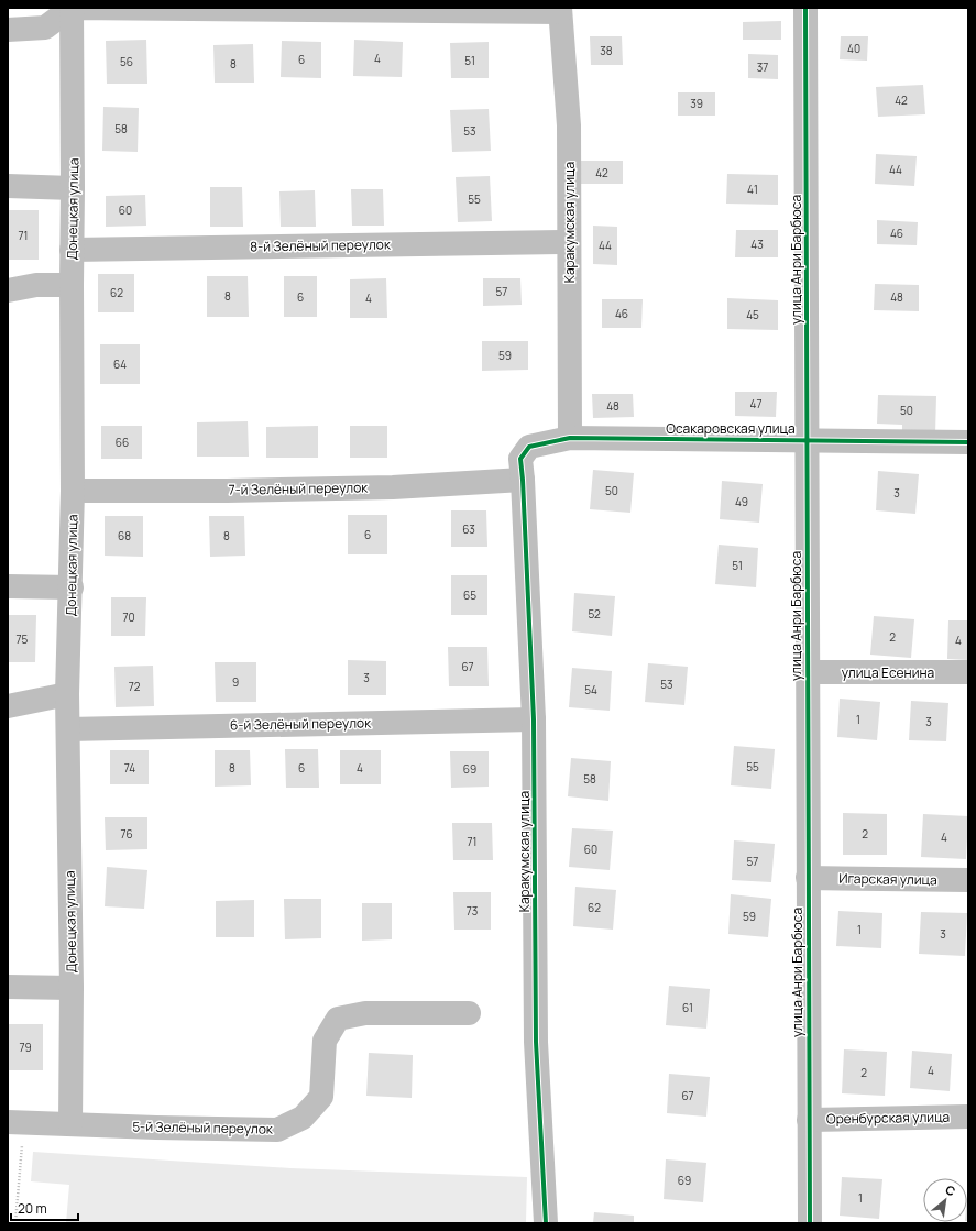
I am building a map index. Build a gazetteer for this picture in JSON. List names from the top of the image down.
{
  "streets": {
    "street": [
      "Донецкая улица",
      "Каракумская улица",
      "8-й Зелёный переулок",
      "улица Анри Барбюса",
      "Осакаровская улица",
      "7-й Зелёный переулок",
      "улица Есенина",
      "6-й Зелёный переулок",
      "Игарская улица",
      "Оренбурская улица",
      "5-й Зелёный переулок"
    ]
  },
  "crossings": [
    ["Донецкая улица", "8-й Зелёный переулок"],
    ["Донецкая улица", "7-й Зелёный переулок"],
    ["Донецкая улица", "6-й Зелёный переулок"],
    ["Донецкая улица", "5-й Зелёный переулок"],
    ["Каракумская улица", "8-й Зелёный переулок"],
    ["Каракумская улица", "Осакаровская улица"],
    ["Каракумская улица", "7-й Зелёный переулок"],
    ["Каракумская улица", "6-й Зелёный переулок"],
    ["улица Анри Барбюса", "Осакаровская улица"],
    ["улица Анри Барбюса", "улица Есенина"],
    ["улица Анри Барбюса", "Игарская улица"],
    ["улица Анри Барбюса", "Оренбурская улица"],
    ["Осакаровская улица", "7-й Зелёный переулок"]
  ],
  "house_numbers": [
    "40",
    "38",
    "4",
    "6",
    "51",
    "56",
    "8",
    "37",
    "42",
    "39",
    "58",
    "53",
    "44",
    "42",
    "41",
    "55",
    "60",
    "46",
    "71",
    "43",
    "44",
    "57",
    "62",
    "8",
    "6",
    "48",
    "4",
    "46",
    "45",
    "59",
    "64",
    "47",
    "48",
    "50",
    "66",
    "50",
    "3",
    "49",
    "63",
    "6",
    "68",
    "8",
    "51",
    "65",
    "52",
    "70",
    "2",
    "75",
    "4",
    "67",
    "3",
    "9",
    "53",
    "72",
    "54",
    "1",
    "3",
    "55",
    "74",
    "8",
    "6",
    "4",
    "69",
    "58",
    "76",
    "2",
    "4",
    "71",
    "60",
    "57",
    "62",
    "73",
    "59",
    "1",
    "3",
    "61",
    "79",
    "4",
    "2",
    "67",
    "69",
    "1"
  ],
  "scale_bar": "20 m",
  "north": "top right"
}
